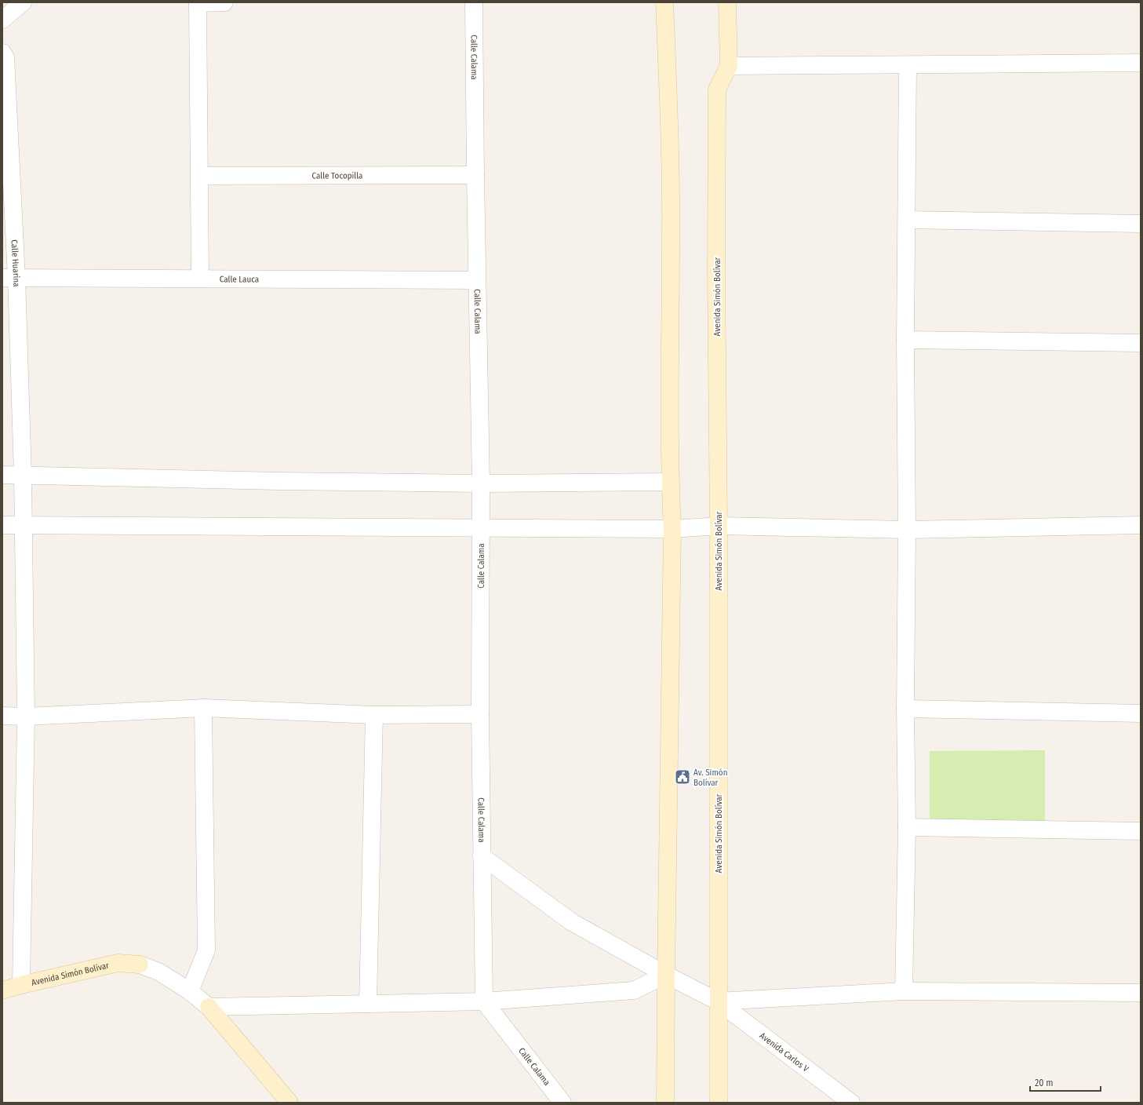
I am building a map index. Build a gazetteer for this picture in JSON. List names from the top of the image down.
{
  "streets": {
    "street": [
      "Calle Calama",
      "Calle Tocopilla",
      "Calle Huarina",
      "Calle Lauca",
      "Avenida Simón Bolívar",
      "Avenida Carlos V"
    ]
  },
  "crossings": [
    ["Calle Calama", "Calle Tocopilla"],
    ["Calle Calama", "Calle Lauca"],
    ["Calle Calama", "Avenida Carlos V"],
    ["Calle Huarina", "Calle Lauca"],
    ["Calle Huarina", "Avenida Simón Bolívar"],
    ["Avenida Simón Bolívar", "Avenida Carlos V"]
  ],
  "places": {
    "public building": ["Av. Simón Bolívar"]
  },
  "scale_bar": "20 m"
}
